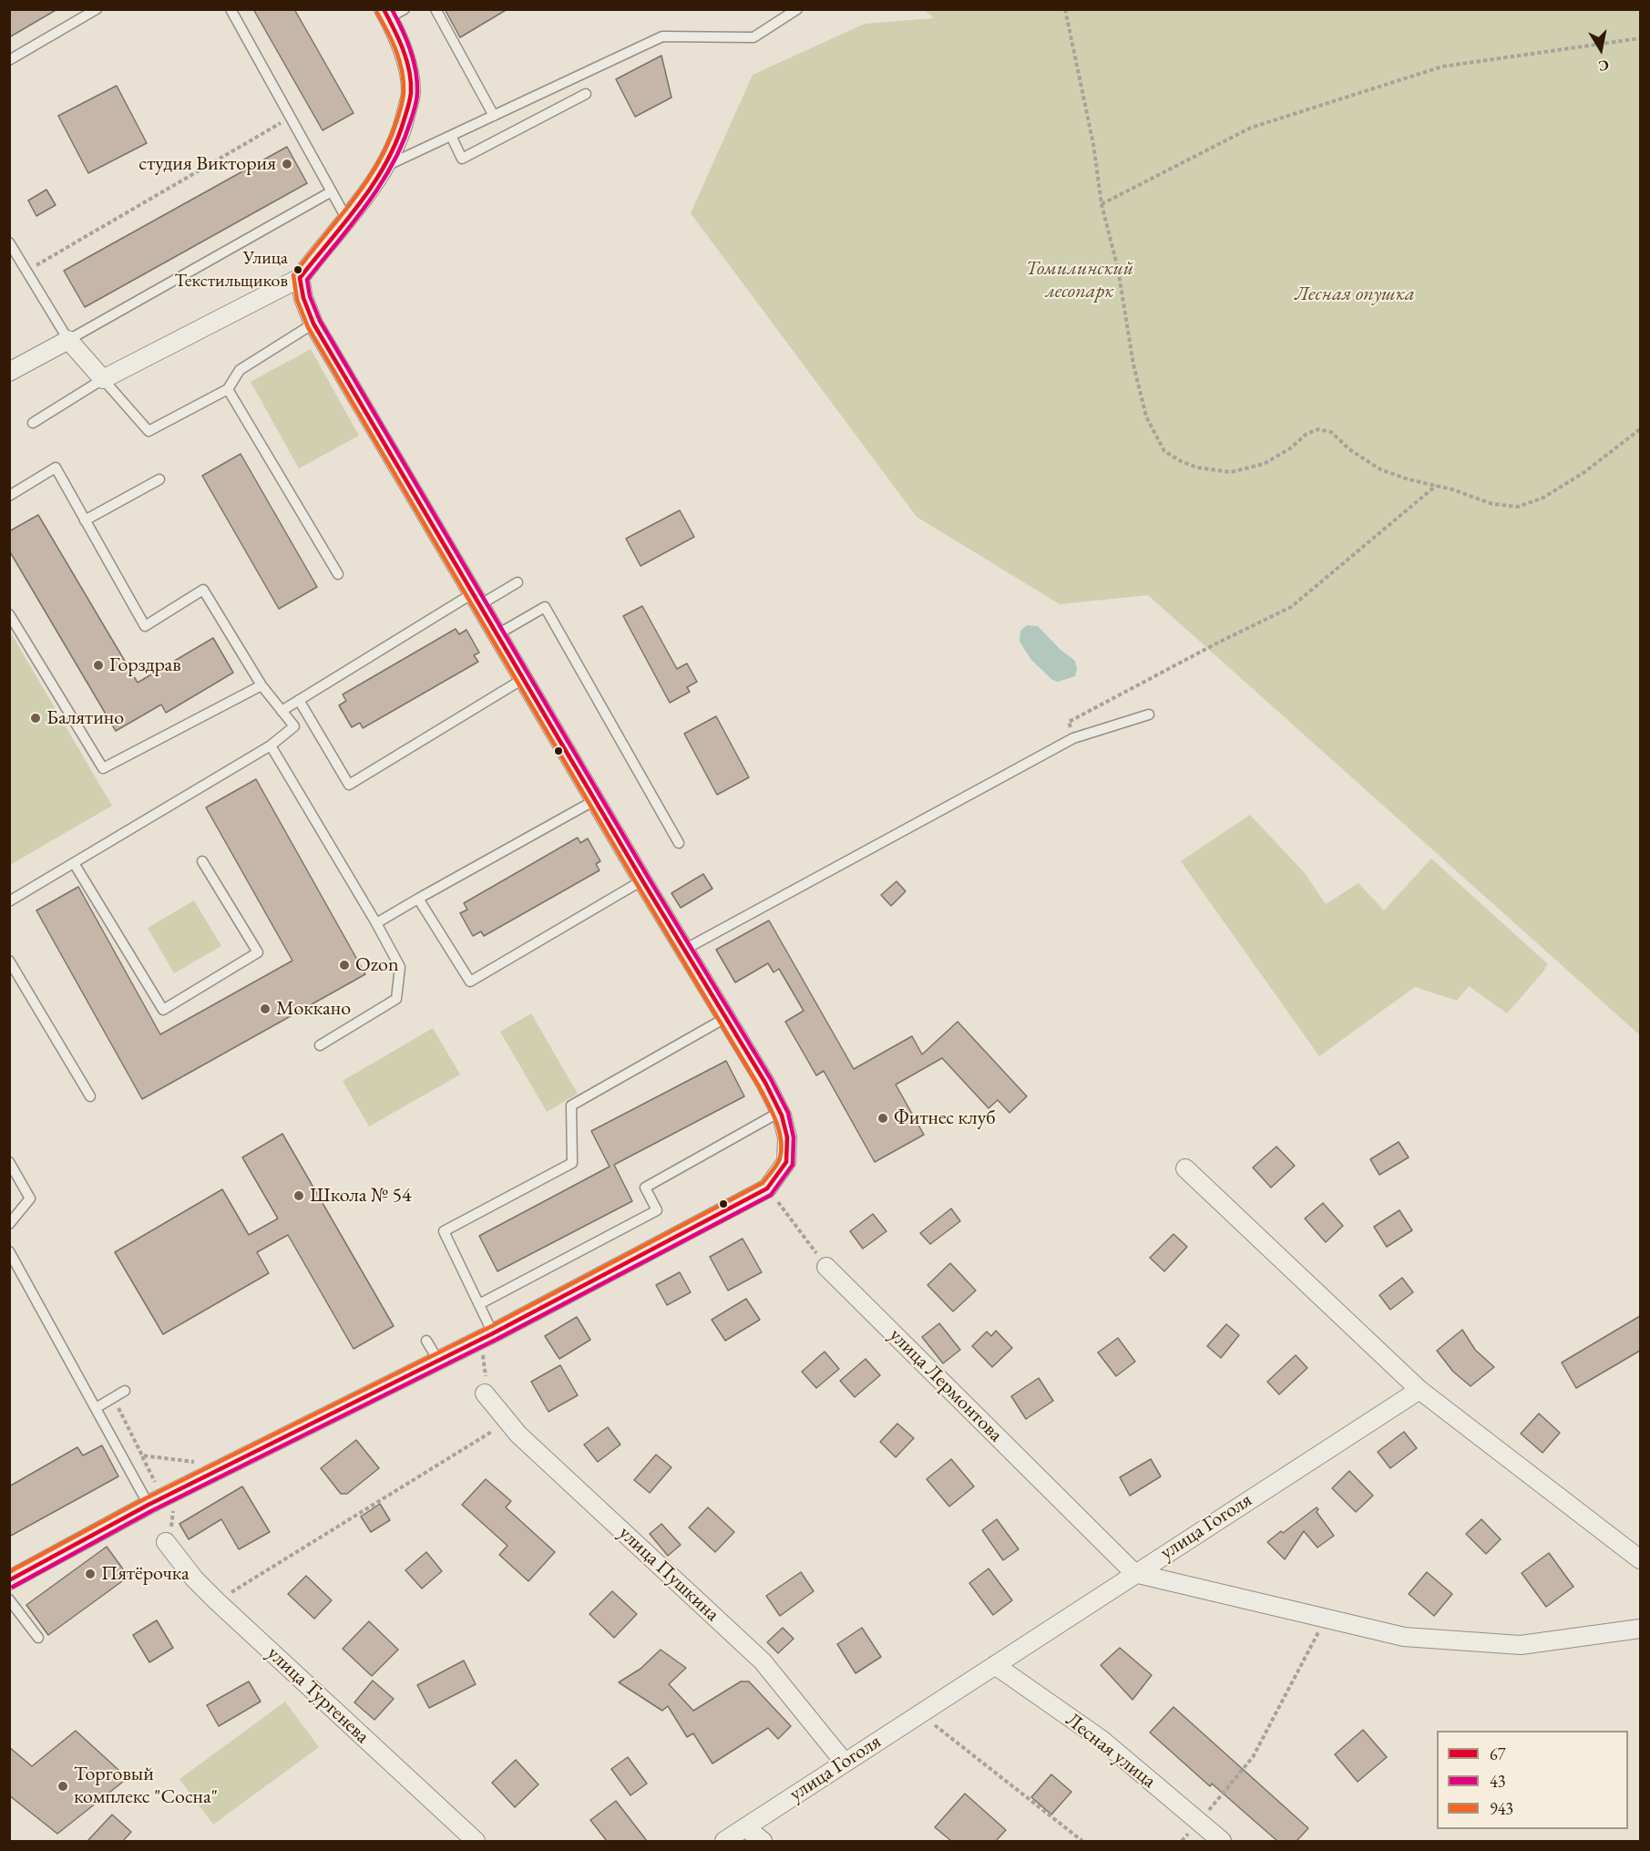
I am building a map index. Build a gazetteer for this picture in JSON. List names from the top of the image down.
{
  "streets": {
    "street": [
      "улица Лермонтова",
      "улица Гоголя",
      "улица Пушкина",
      "улица Тургенева",
      "Лесная улица"
    ]
  },
  "crossings": [
    ["улица Лермонтова", "улица Гоголя"],
    ["улица Гоголя", "улица Пушкина"],
    ["улица Гоголя", "Лесная улица"]
  ],
  "parks": ["Томилинский лесопарк", "Лесная опушка"],
  "places": [
    "студия Виктория",
    "Улица Текстильщиков",
    "Горздрав",
    "Балятино",
    "Ozon",
    "Моккано",
    "Фитнес клуб",
    "Школа № 54",
    "Пятёрочка",
    "Торговый комплекс \"Сосна\""
  ],
  "lines": ["transit line 67", "transit line 43", "transit line 943"],
  "legend": ["67", "43", "943"],
  "north": "bottom"
}
